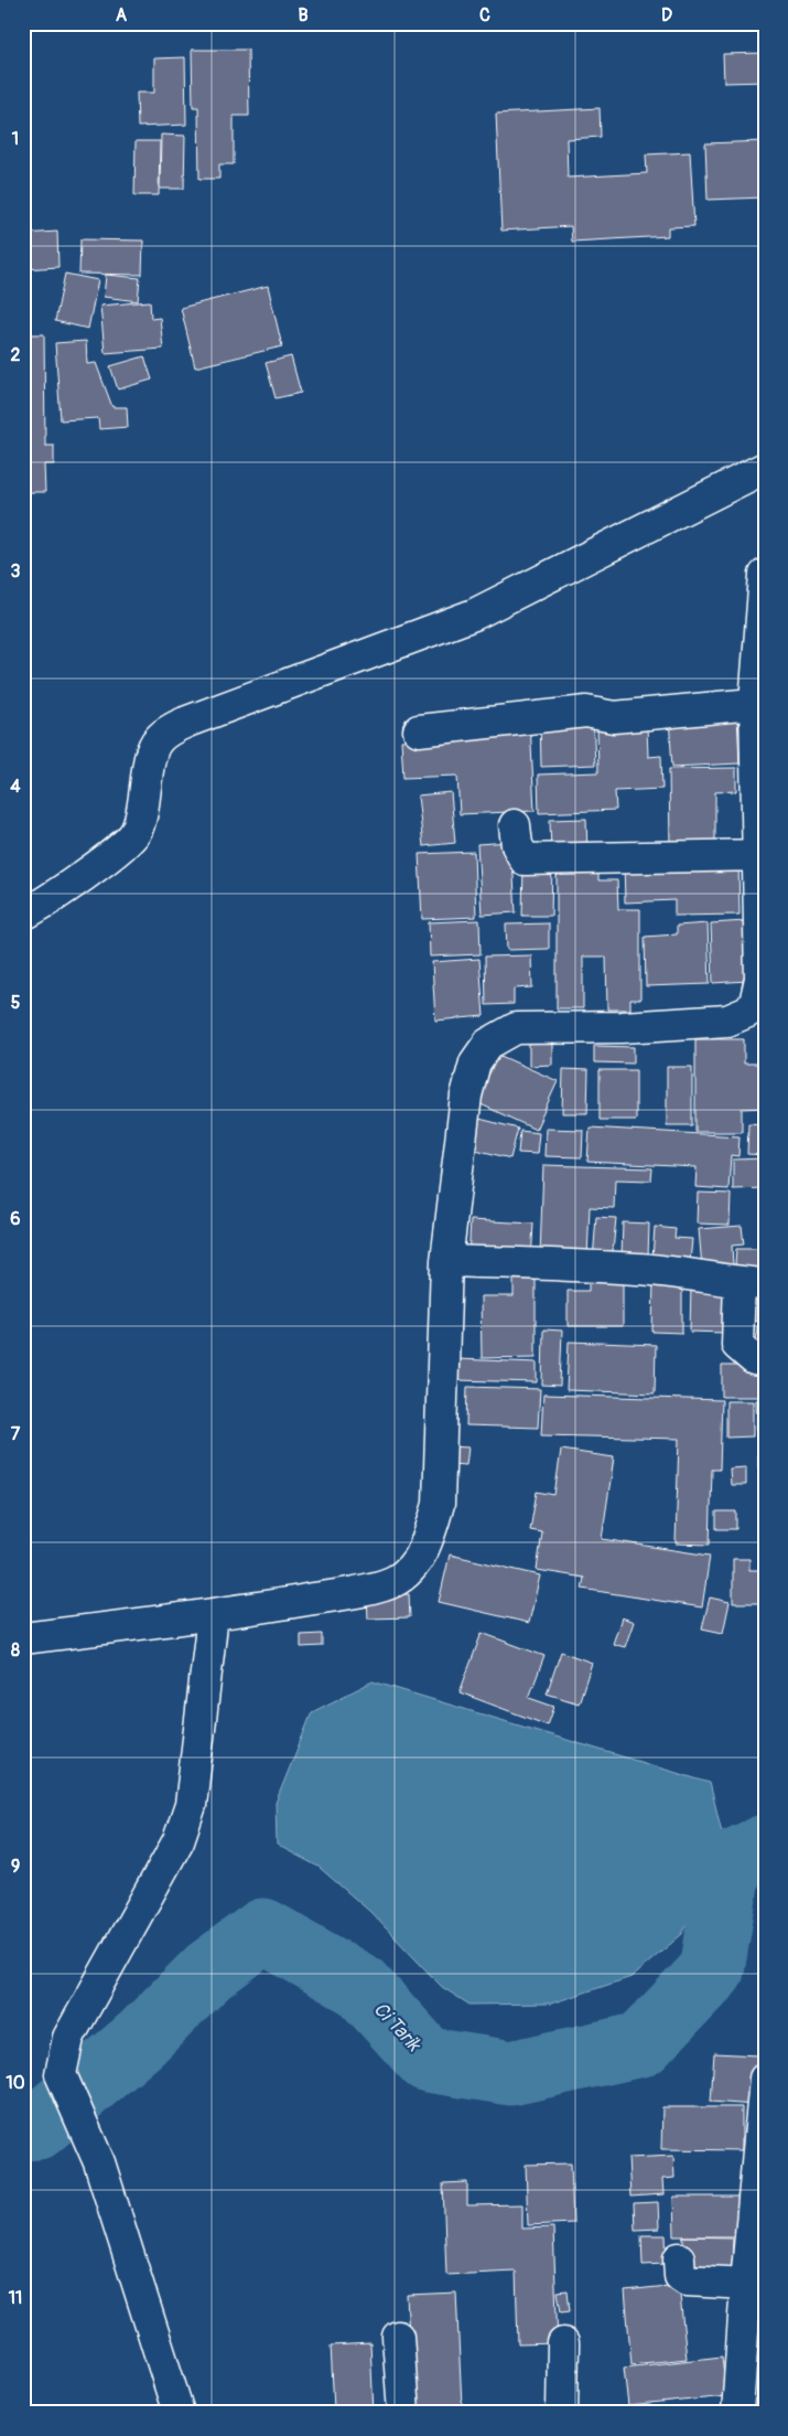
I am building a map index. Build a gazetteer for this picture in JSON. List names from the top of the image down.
{
  "water": ["Ci Tarik"],
  "grid": {
    "columns": [
      "A",
      "B",
      "C",
      "D"
    ],
    "rows": [
      "1",
      "2",
      "3",
      "4",
      "5",
      "6",
      "7",
      "8",
      "9",
      "10",
      "11"
    ]
  }
}
